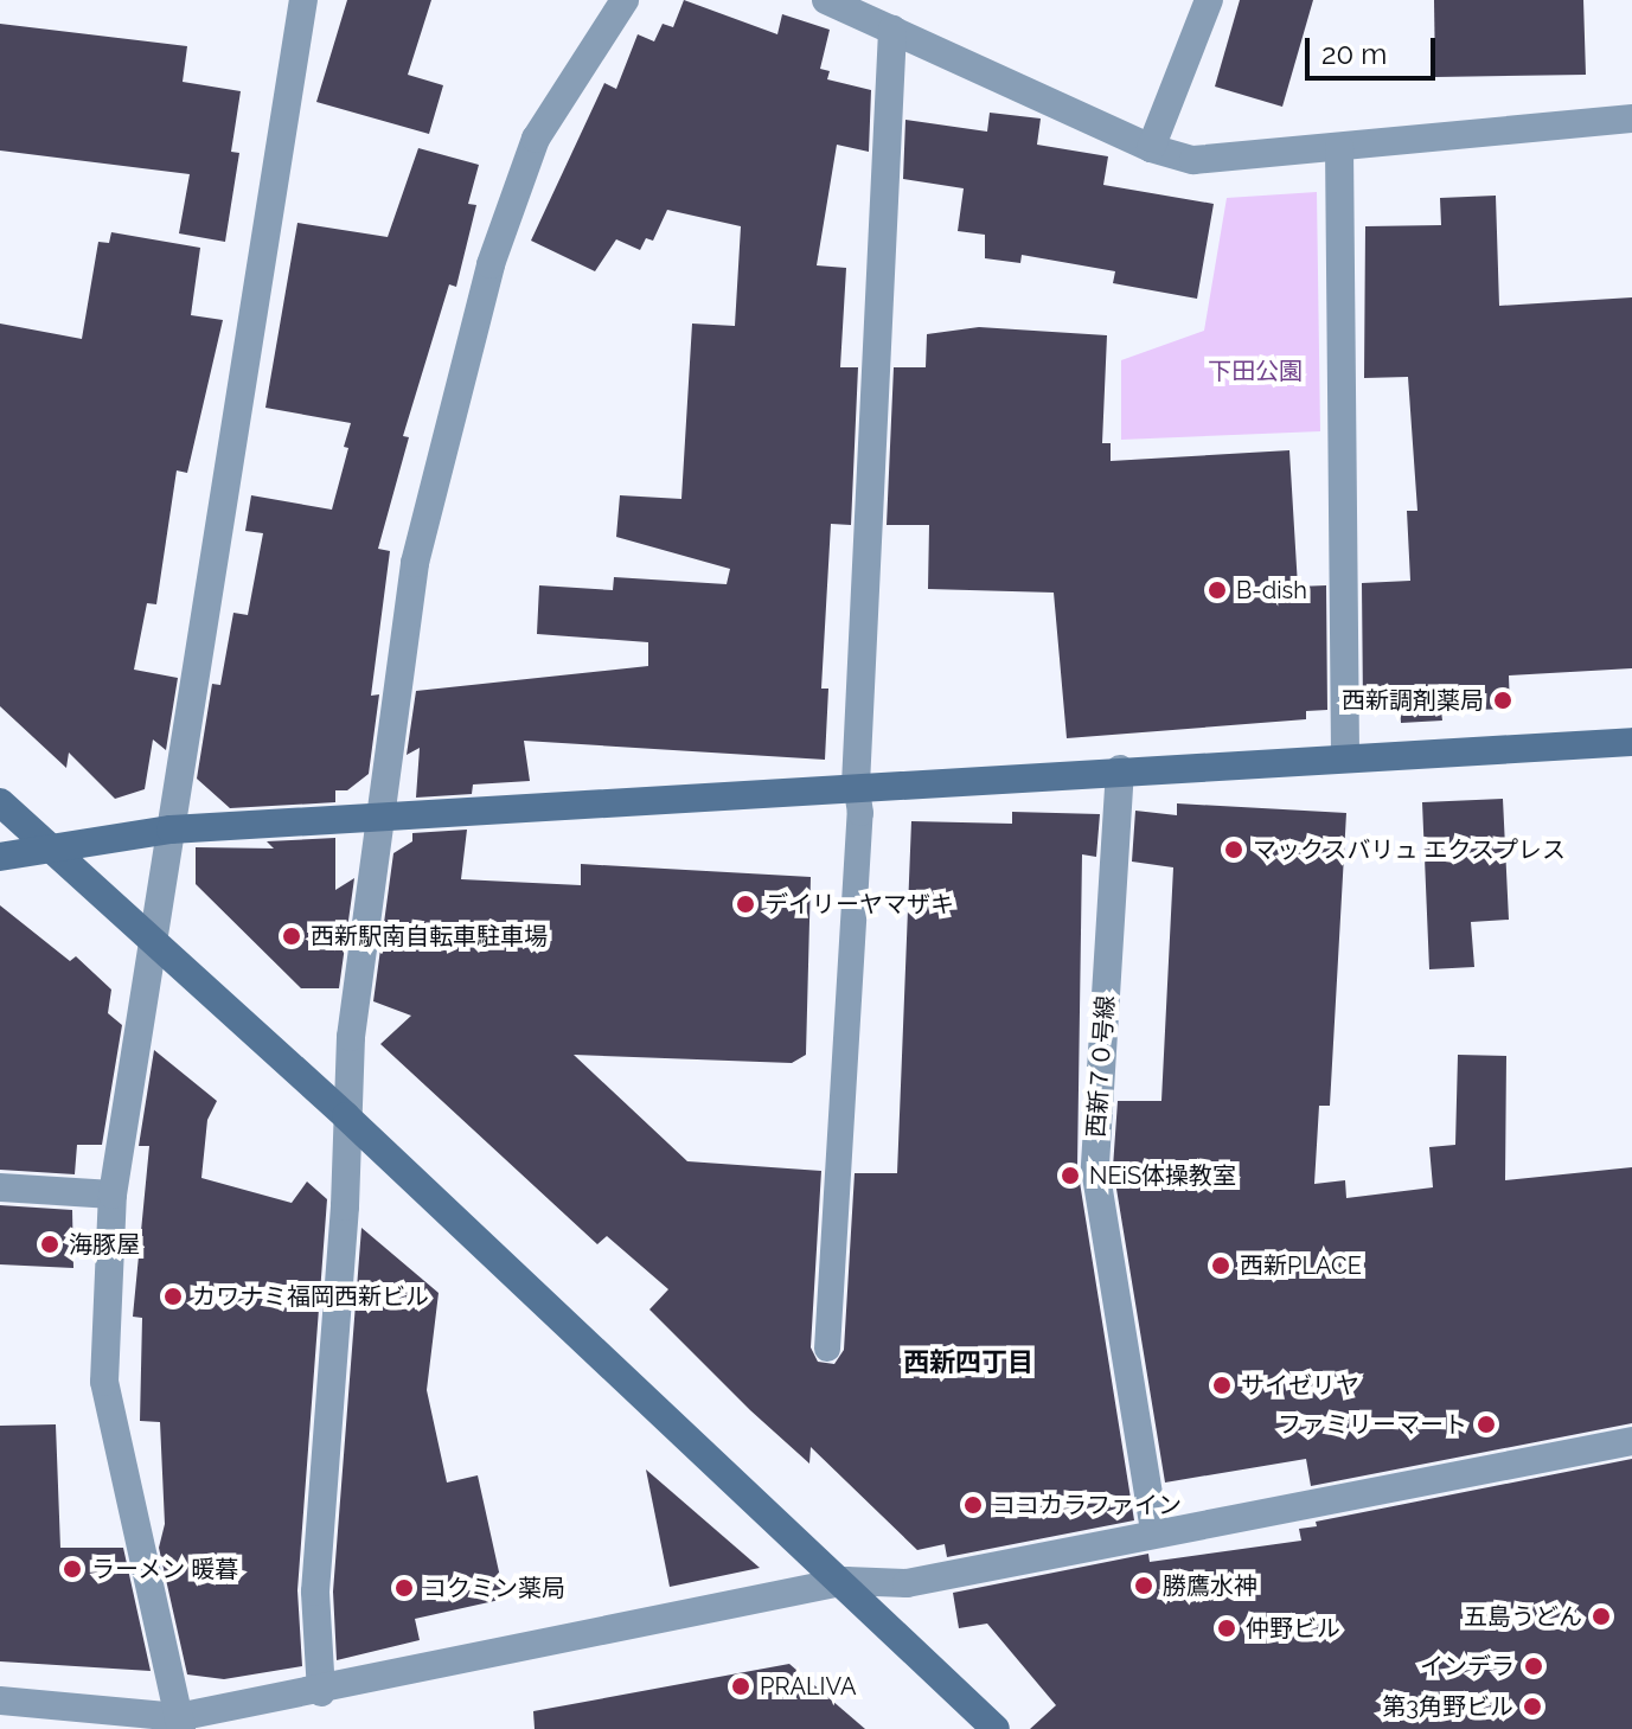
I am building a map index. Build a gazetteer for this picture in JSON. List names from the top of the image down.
{
  "streets": {
    "street": ["西新７０号線"]
  },
  "districts": ["西新四丁目"],
  "parks": ["下田公園"],
  "places": [
    "B-dish",
    "西新調剤薬局",
    "マックスバリュ エクスプレス",
    "デイリーヤマザキ",
    "西新駅南自転車駐車場",
    "NEiS体操教室",
    "海豚屋",
    "西新PLACE",
    "カワナミ福岡西新ビル",
    "サイゼリヤ",
    "ファミリーマート",
    "ココカラファイン",
    "ラーメン 暖暮",
    "勝鷹水神",
    "コクミン薬局",
    "五島うどん",
    "仲野ビル",
    "インデラ",
    "PRALIVA",
    "第3角野ビル"
  ],
  "scale_bar": "20 m"
}
